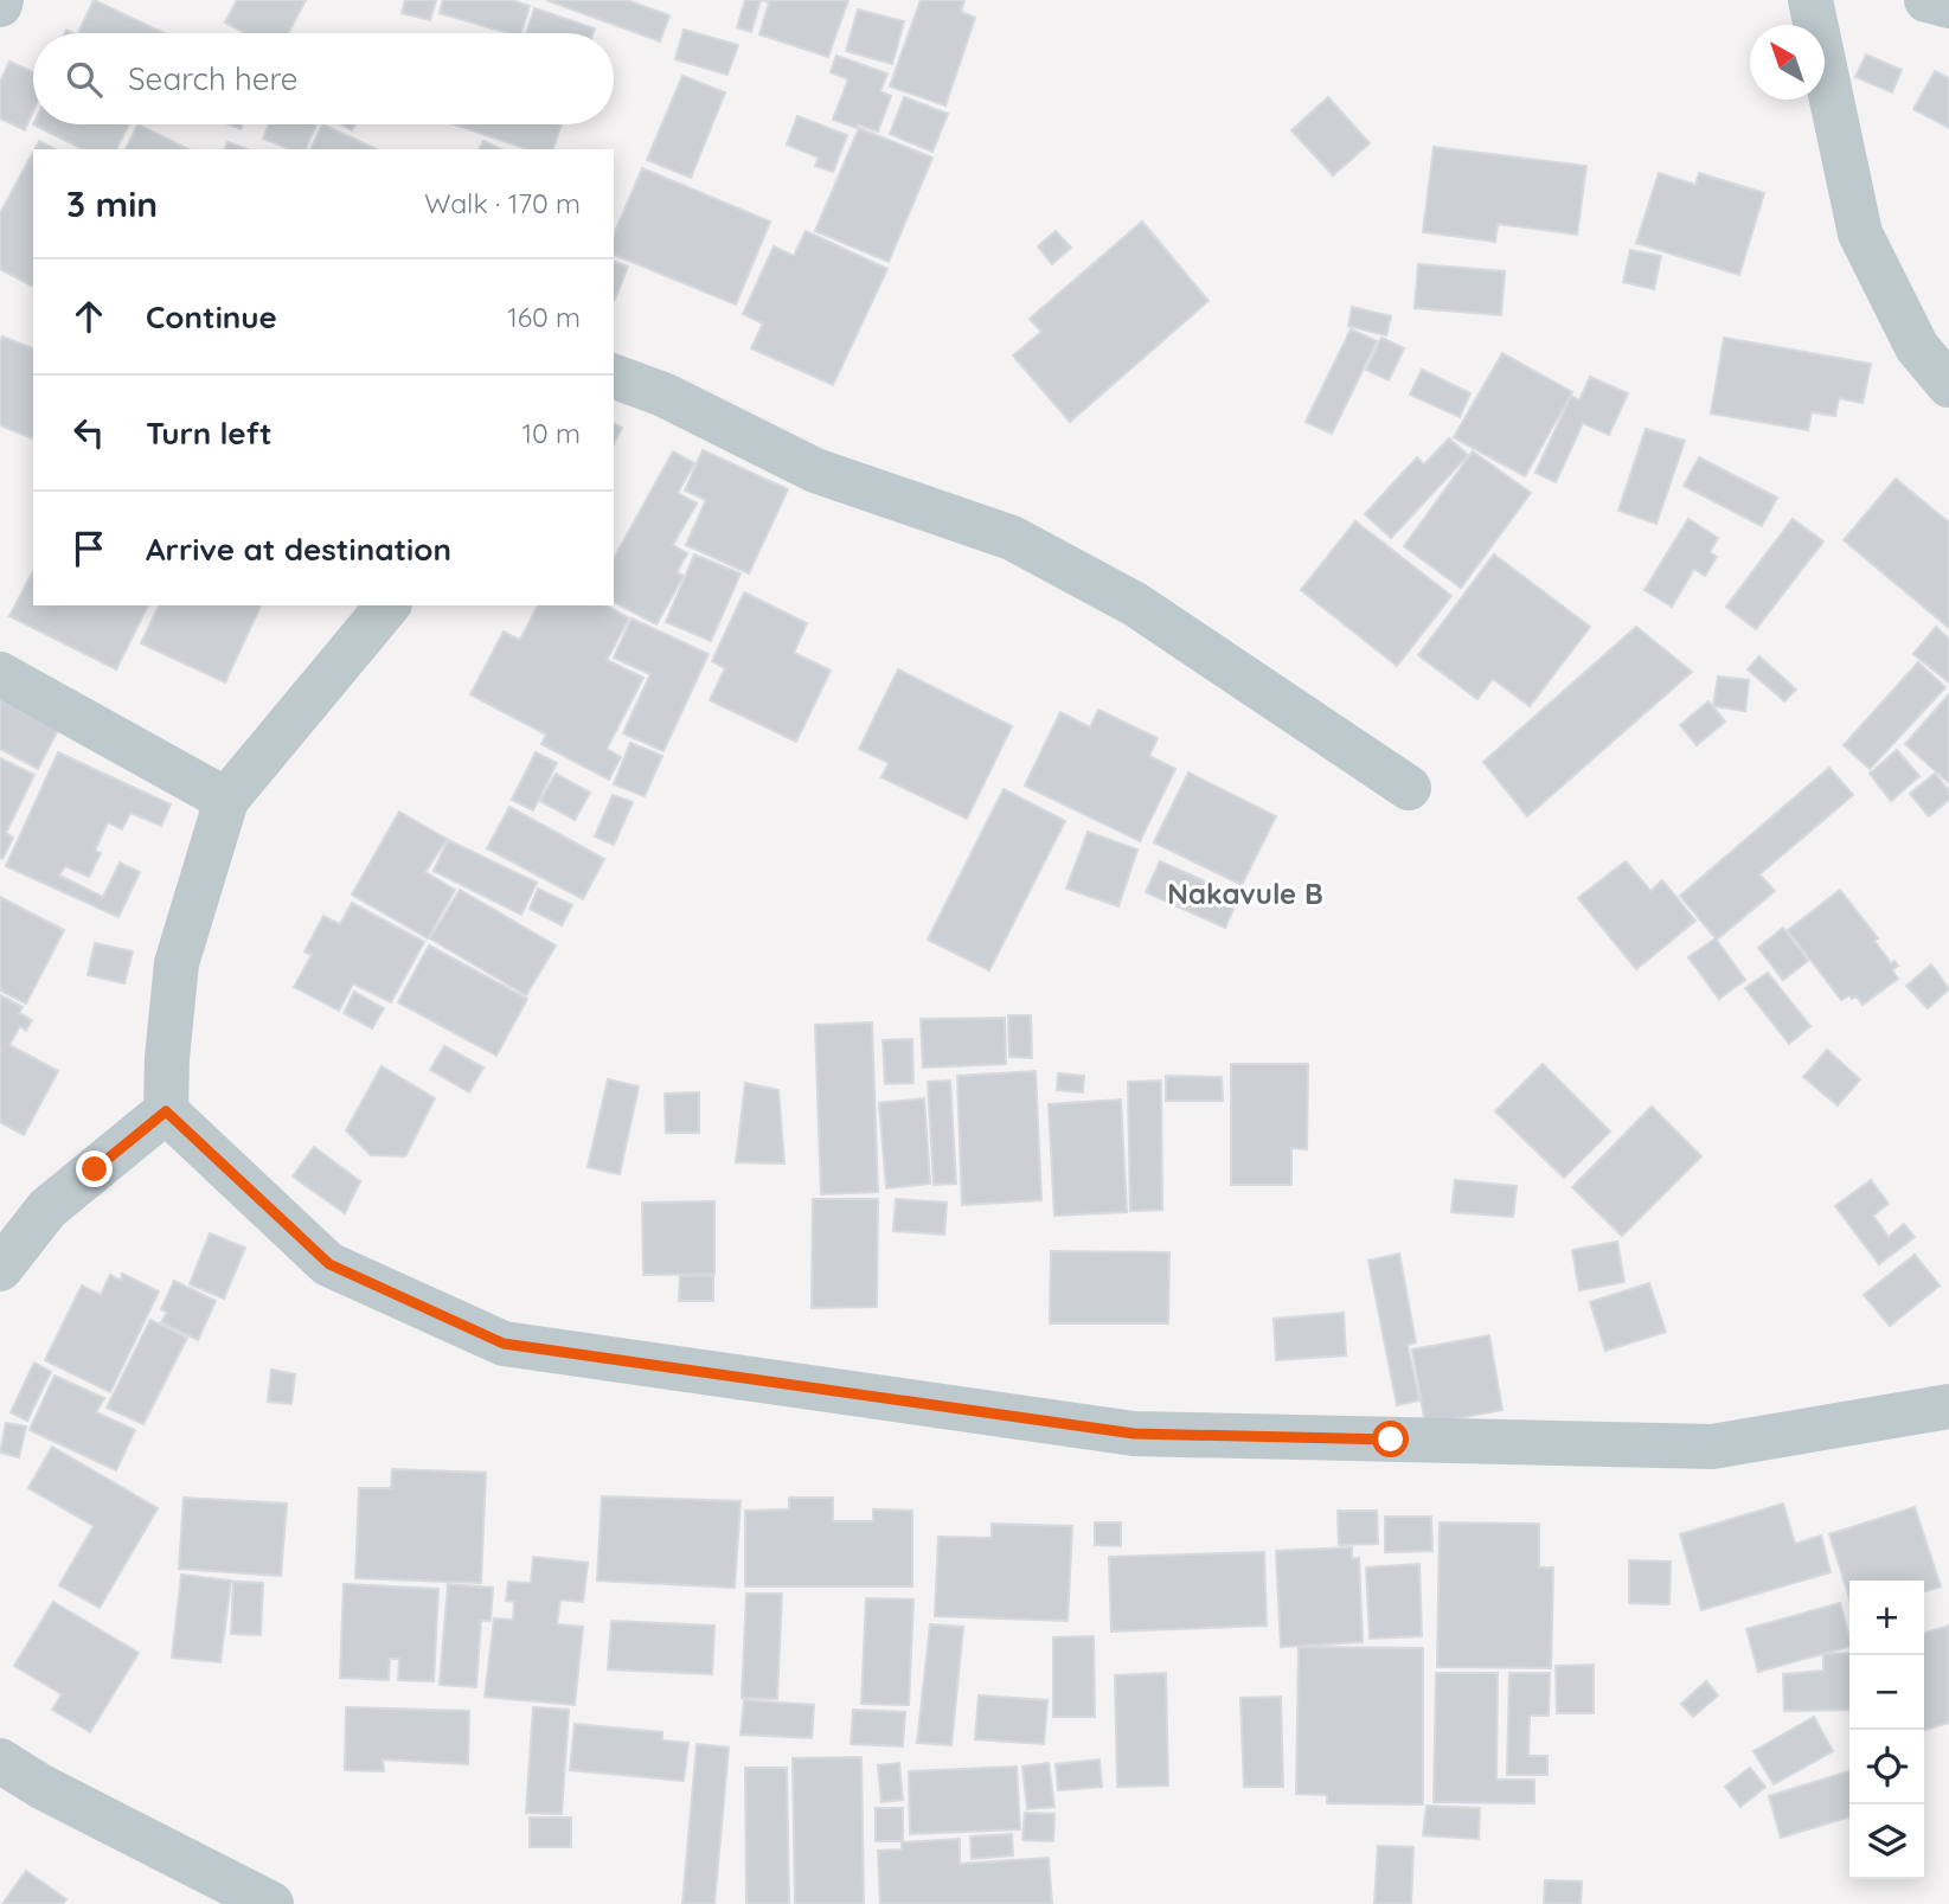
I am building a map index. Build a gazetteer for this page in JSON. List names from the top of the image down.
{
  "districts": ["Nakavule B"],
  "north": "top left",
  "page": {
    "search": "Search here",
    "heading": ["3 min", "Walk · 170 m"],
    "list": [
      ["Continue", "160 m"],
      ["Turn left", "10 m"],
      "Arrive at destination"
    ],
    "map_buttons": ["+", "−"]
  }
}
